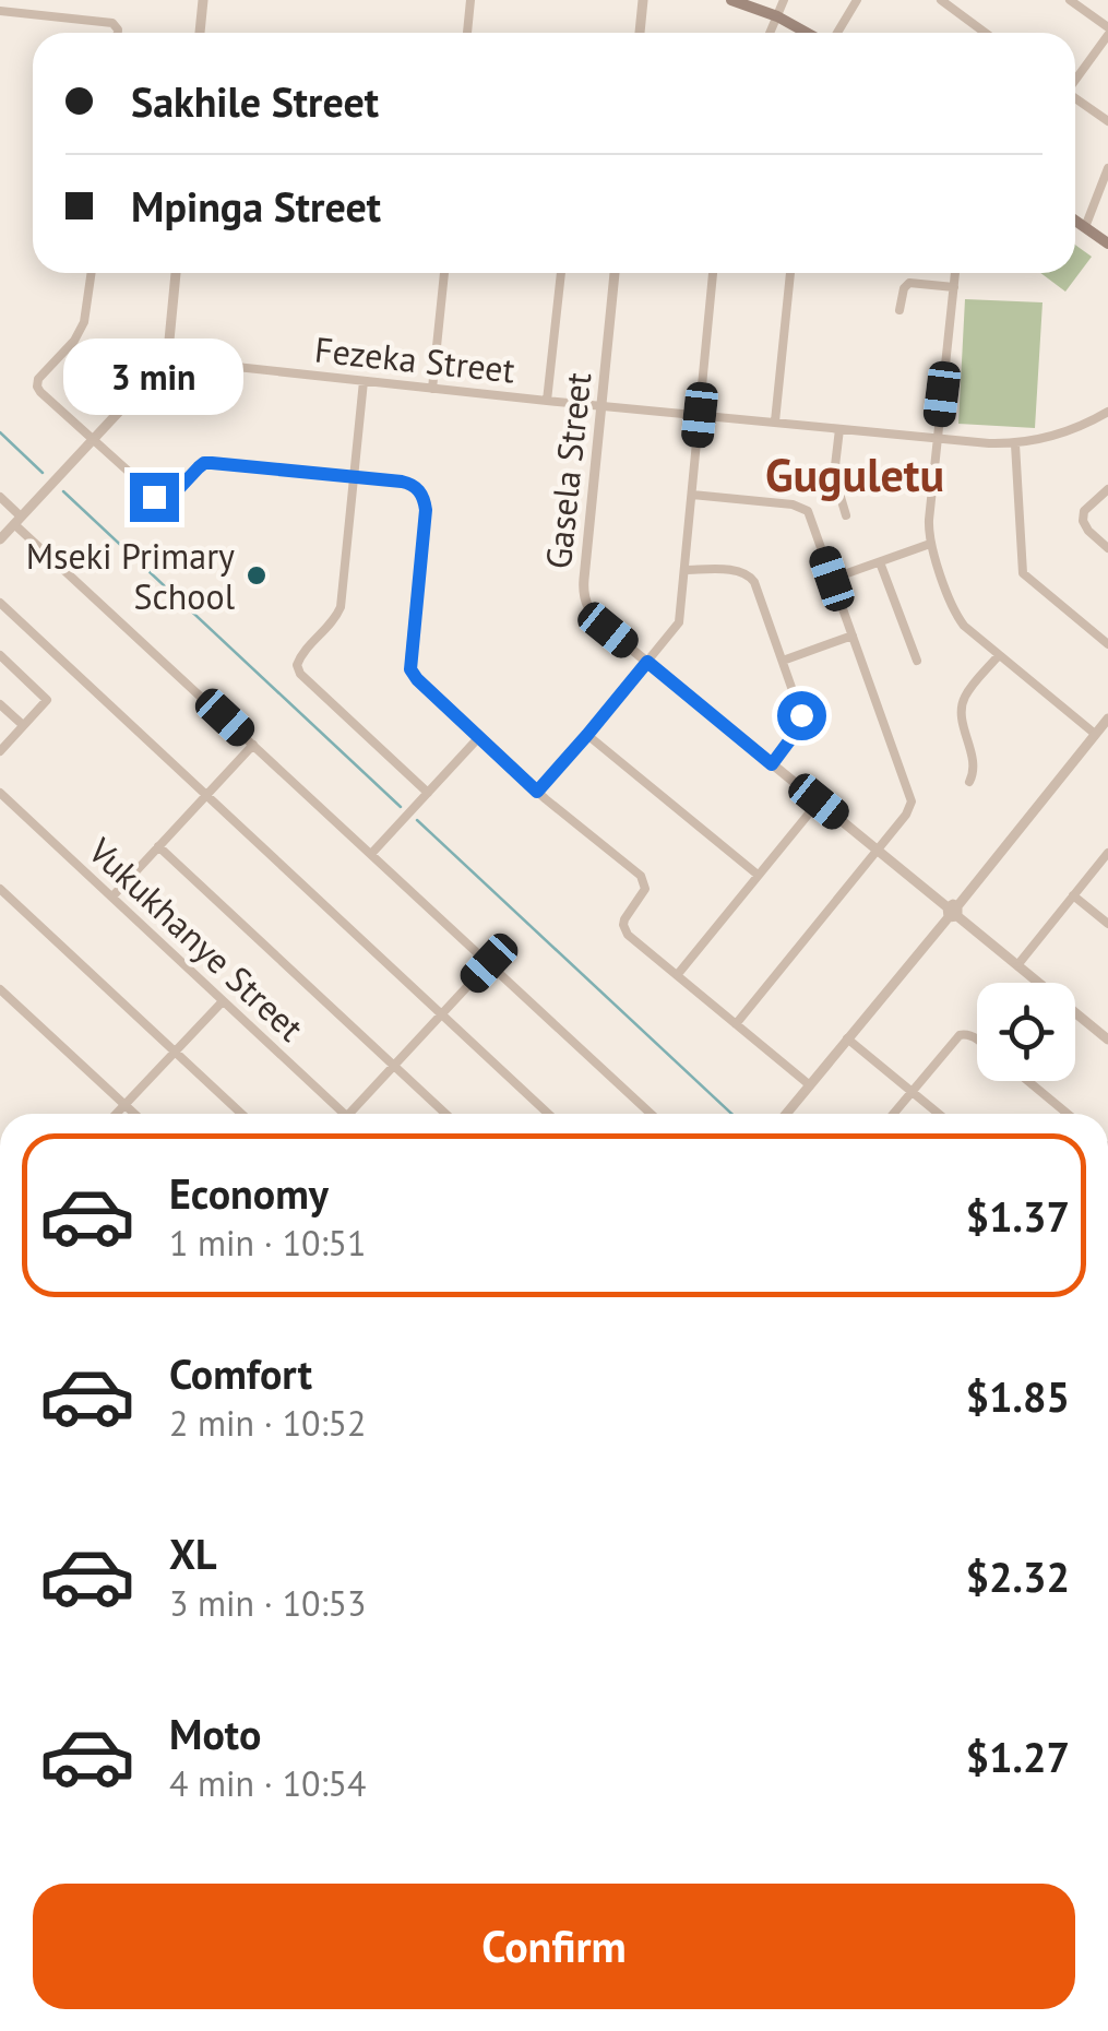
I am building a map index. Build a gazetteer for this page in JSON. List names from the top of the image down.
{
  "streets": {
    "street": ["Fezeka Street", "Gasela Street", "Vukukhanye Street"]
  },
  "crossings": [
    ["Fezeka Street", "Gasela Street"]
  ],
  "districts": ["Guguletu"],
  "places": ["Mseki Primary School"],
  "page": {
    "banner": ["Sakhile Street", "Mpinga Street"],
    "bubble": "3 min",
    "list": [
      {
        "name": "Economy",
        "note": "1 min · 10:51",
        "value": "$1.37"
      },
      {
        "name": "Comfort",
        "note": "2 min · 10:52",
        "value": "$1.85"
      },
      {
        "name": "XL",
        "note": "3 min · 10:53",
        "value": "$2.32"
      },
      {
        "name": "Moto",
        "note": "4 min · 10:54",
        "value": "$1.27"
      }
    ],
    "buttons": "Confirm"
  }
}
